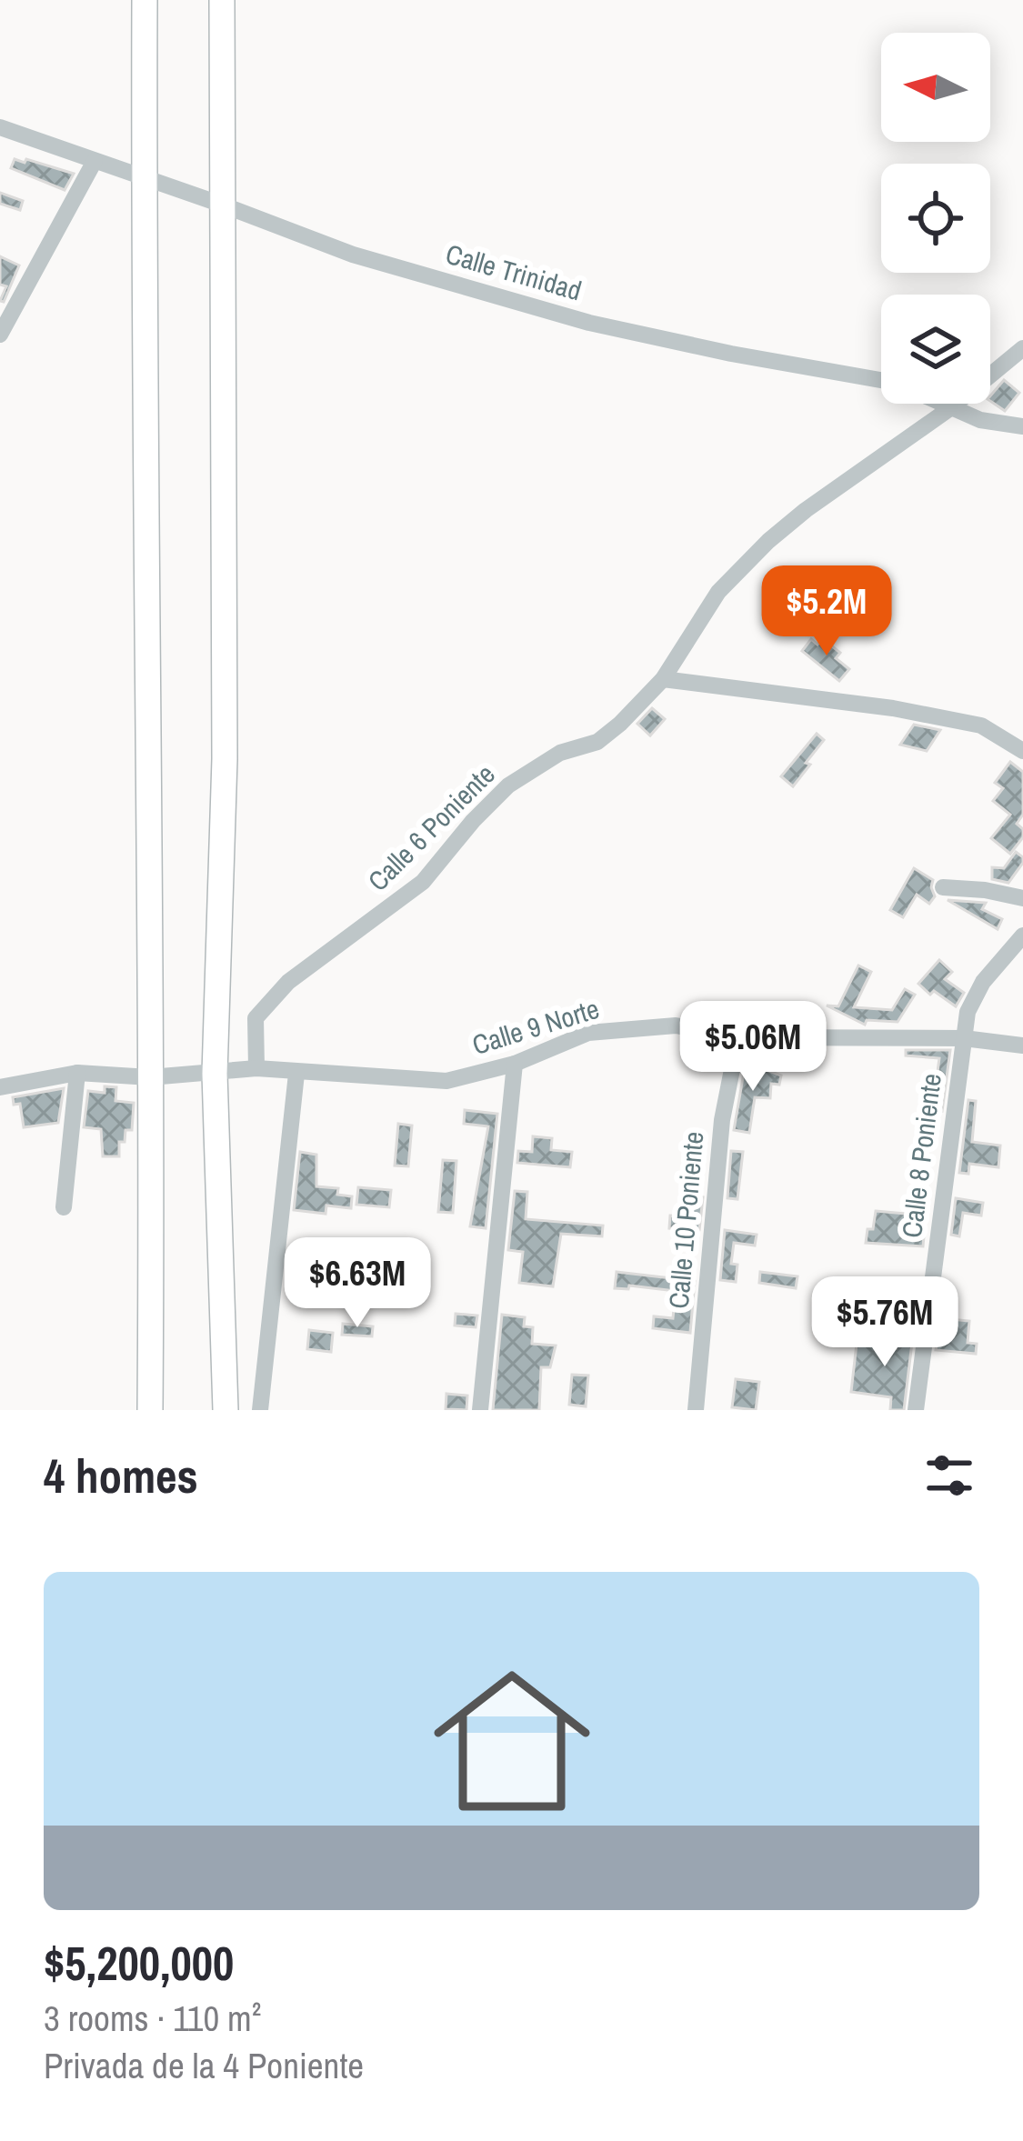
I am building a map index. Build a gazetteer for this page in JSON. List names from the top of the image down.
{
  "streets": {
    "street": [
      "Calle Trinidad",
      "Calle 6 Poniente",
      "Calle 9 Norte",
      "Calle 8 Poniente",
      "Calle 10 Poniente"
    ]
  },
  "crossings": [
    ["Calle Trinidad", "Calle 6 Poniente"],
    ["Calle 6 Poniente", "Calle 9 Norte"],
    ["Calle 9 Norte", "Calle 8 Poniente"],
    ["Calle 9 Norte", "Calle 10 Poniente"]
  ],
  "north": "left",
  "page": {
    "price": [
      "$5.2M",
      "$5.06M",
      "$6.63M",
      "$5.76M"
    ],
    "heading": "4 homes",
    "list": [
      {
        "name": "$5,200,000",
        "note": "3 rooms · 110 m² · Privada de la 4 Poniente"
      }
    ]
  }
}
